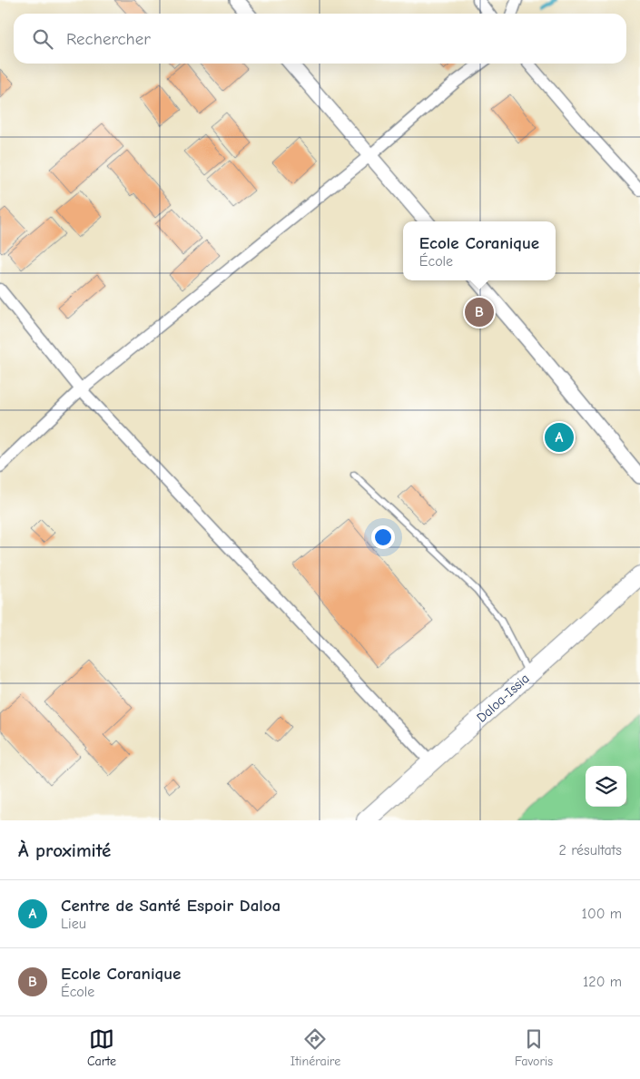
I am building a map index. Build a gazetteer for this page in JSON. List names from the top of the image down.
{
  "streets": {
    "main road": ["Daloa-Issia"]
  },
  "page": {
    "search": "Rechercher",
    "popup": ["Ecole Coranique", "École"],
    "pins": ["B", "A"],
    "heading": ["À proximité", "2 résultats"],
    "list": [
      {
        "mark": "A",
        "name": "Centre de Santé Espoir Daloa",
        "note": "Lieu",
        "value": "100 m"
      },
      {
        "mark": "B",
        "name": "Ecole Coranique",
        "note": "École",
        "value": "120 m"
      }
    ],
    "nav": ["Carte", "Itinéraire", "Favoris"]
  }
}
